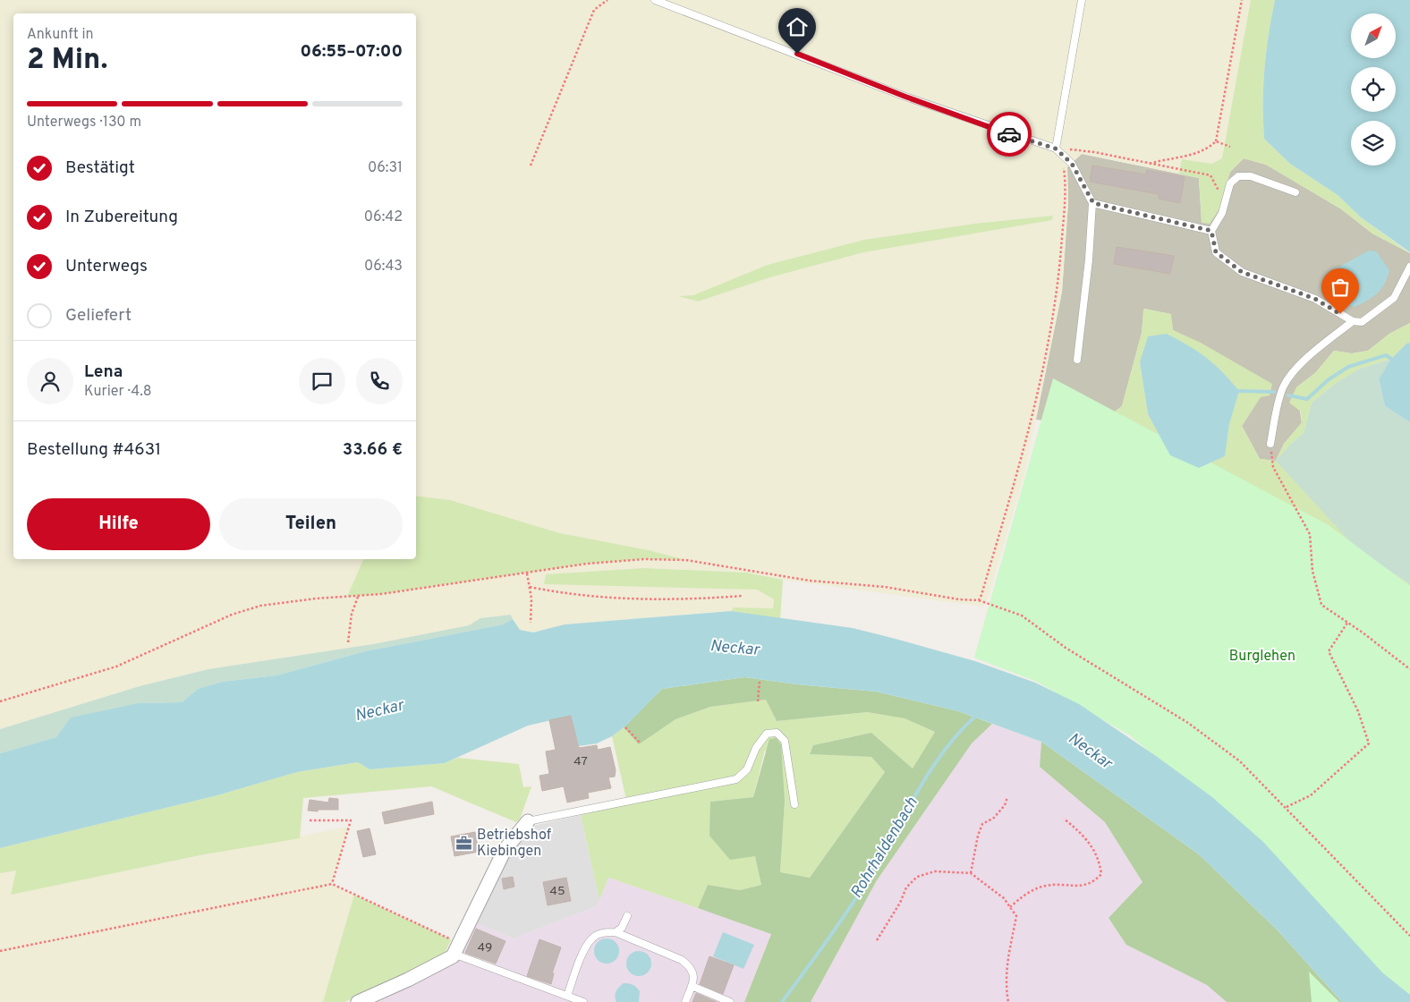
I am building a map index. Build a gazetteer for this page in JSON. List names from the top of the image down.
{
  "water": ["Neckar", "Rohrhaldenbach"],
  "parks": ["Burglehen"],
  "places": {
    "office": ["Betriebshof Kiebingen"]
  },
  "house_numbers": ["47", "45", "49"],
  "north": "top right",
  "page": {
    "heading": ["2 Min.", "Ankunft in", "06:55–07:00"],
    "panel": [
      "Lena",
      "Kurier · 4.8",
      "Bestellung #4631",
      "33.66 €"
    ],
    "bar": "Unterwegs · 130 m",
    "list": [
      ["Bestätigt", "06:31"],
      ["In Zubereitung", "06:42"],
      ["Unterwegs", "06:43"],
      "Geliefert"
    ],
    "buttons": ["Hilfe", "Teilen"]
  }
}
